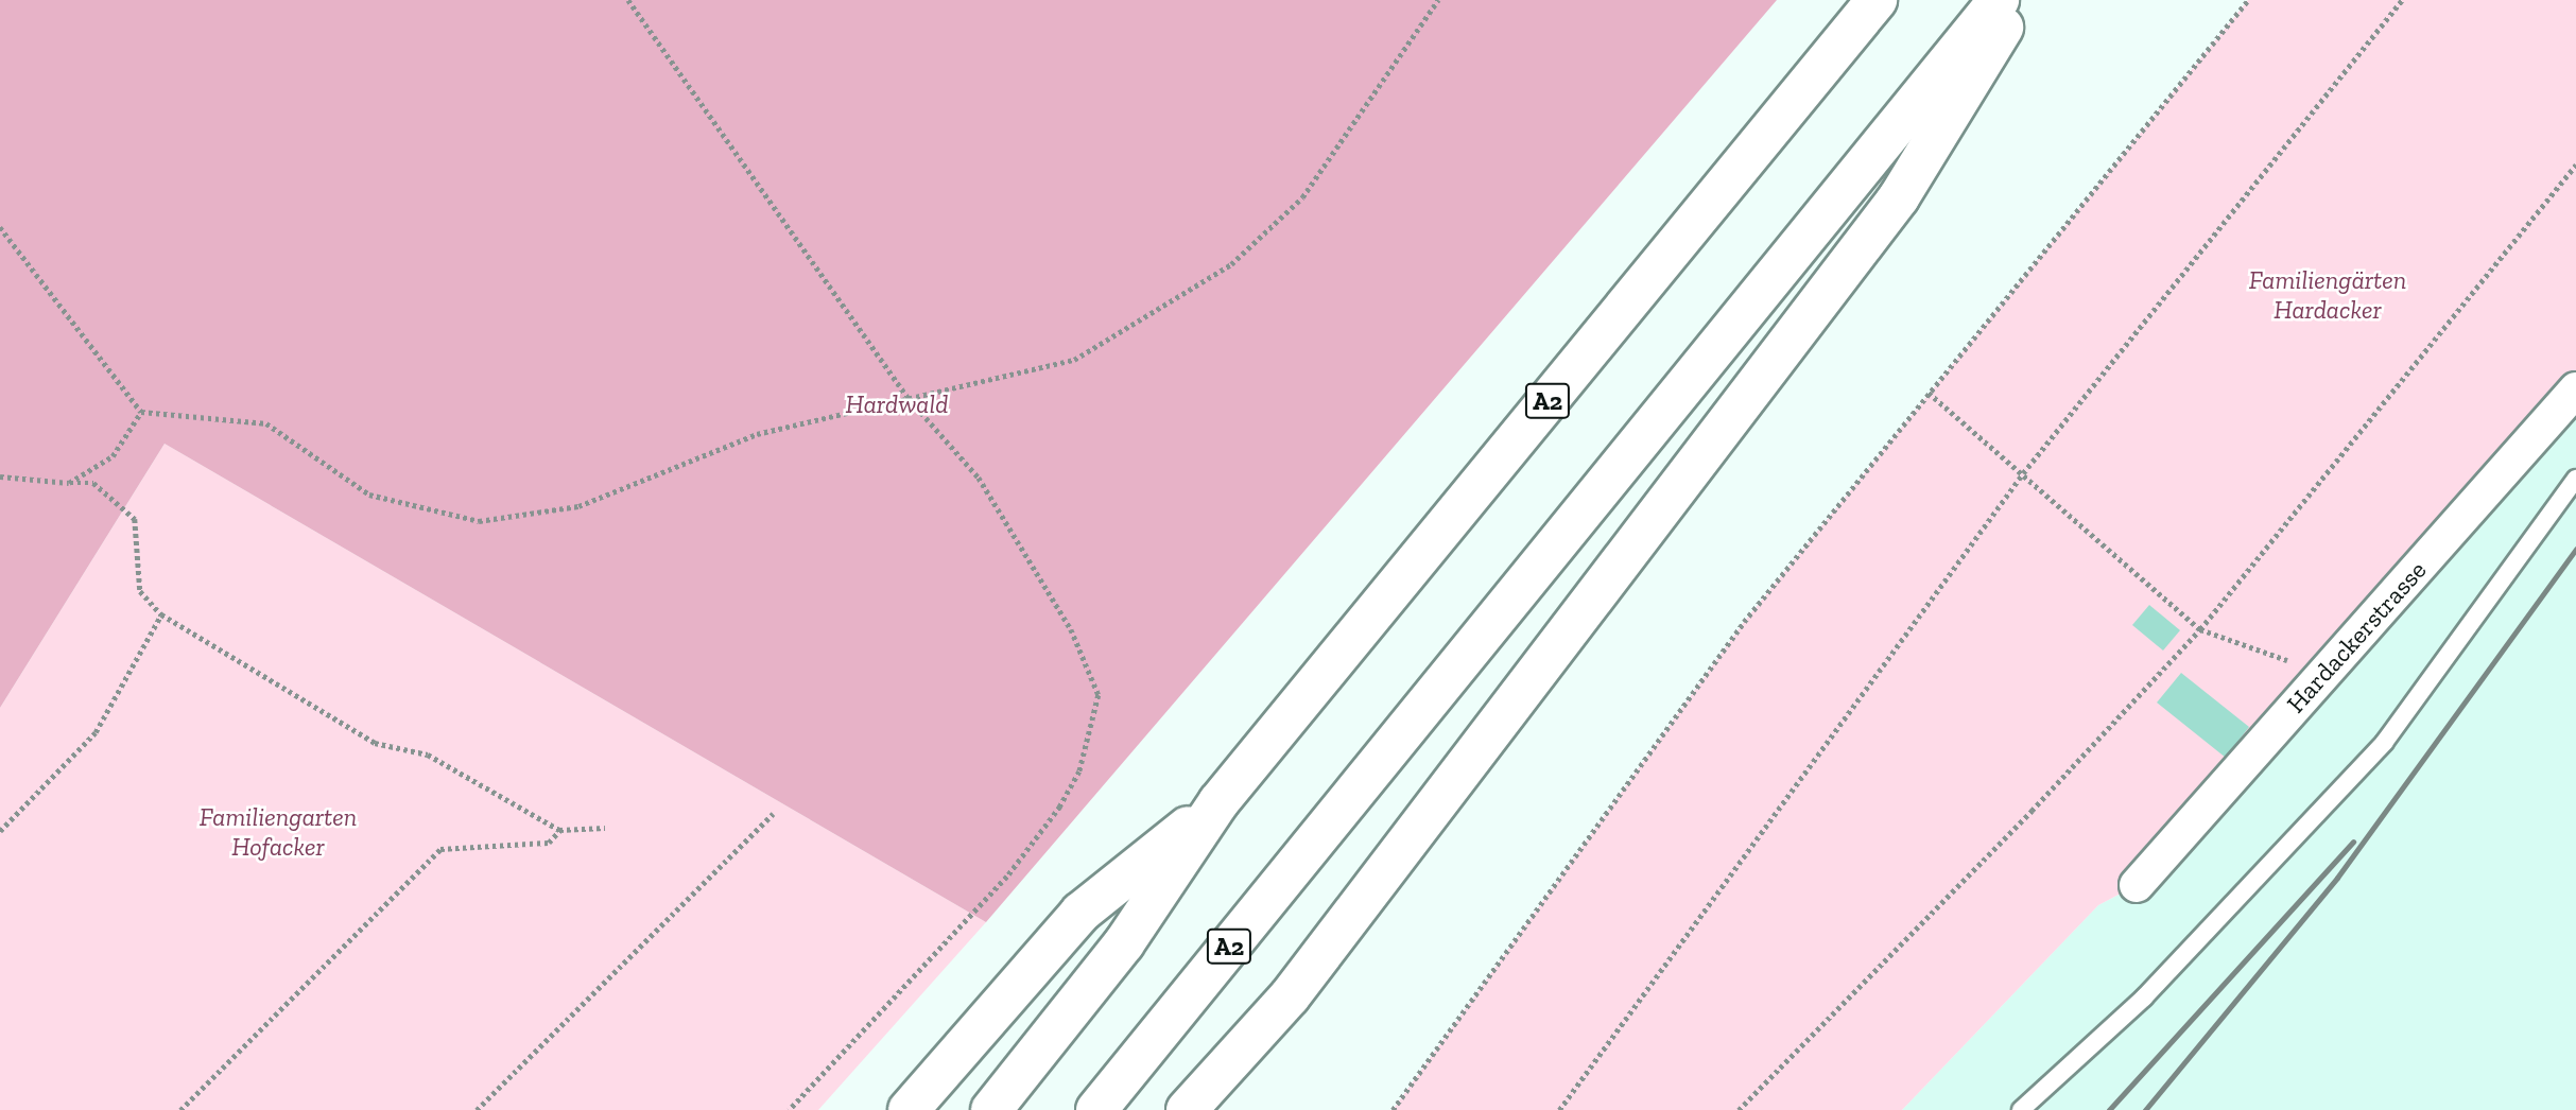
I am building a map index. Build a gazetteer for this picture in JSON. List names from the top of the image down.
{
  "streets": {
    "highway": ["A2"],
    "street": ["Hardackerstrasse"]
  },
  "parks": ["Familiengärten Hardacker", "Hardwald", "Familiengarten Hofacker"]
}
